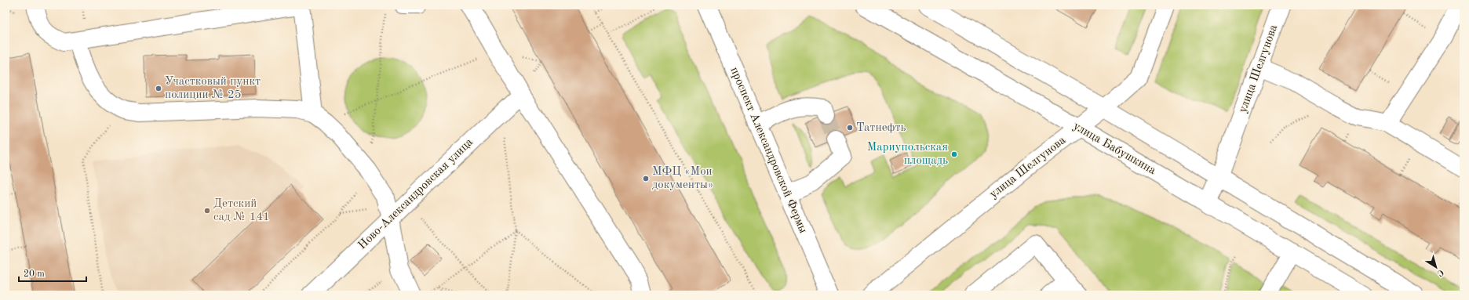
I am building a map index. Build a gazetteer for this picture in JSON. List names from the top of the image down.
{
  "streets": {
    "street": [
      "улица Шелгунова",
      "улица Бабушкина",
      "проспект Александровской Фермы",
      "Ново-Александровская улица"
    ]
  },
  "crossings": [
    ["улица Шелгунова", "улица Бабушкина"]
  ],
  "places": [
    "Участковый пункт полиции № 25",
    "Татнефть",
    "Мариупольская площадь",
    "МФЦ «Мои документы»",
    "Детский сад № 141"
  ],
  "scale_bar": "20 m",
  "north": "bottom right"
}
